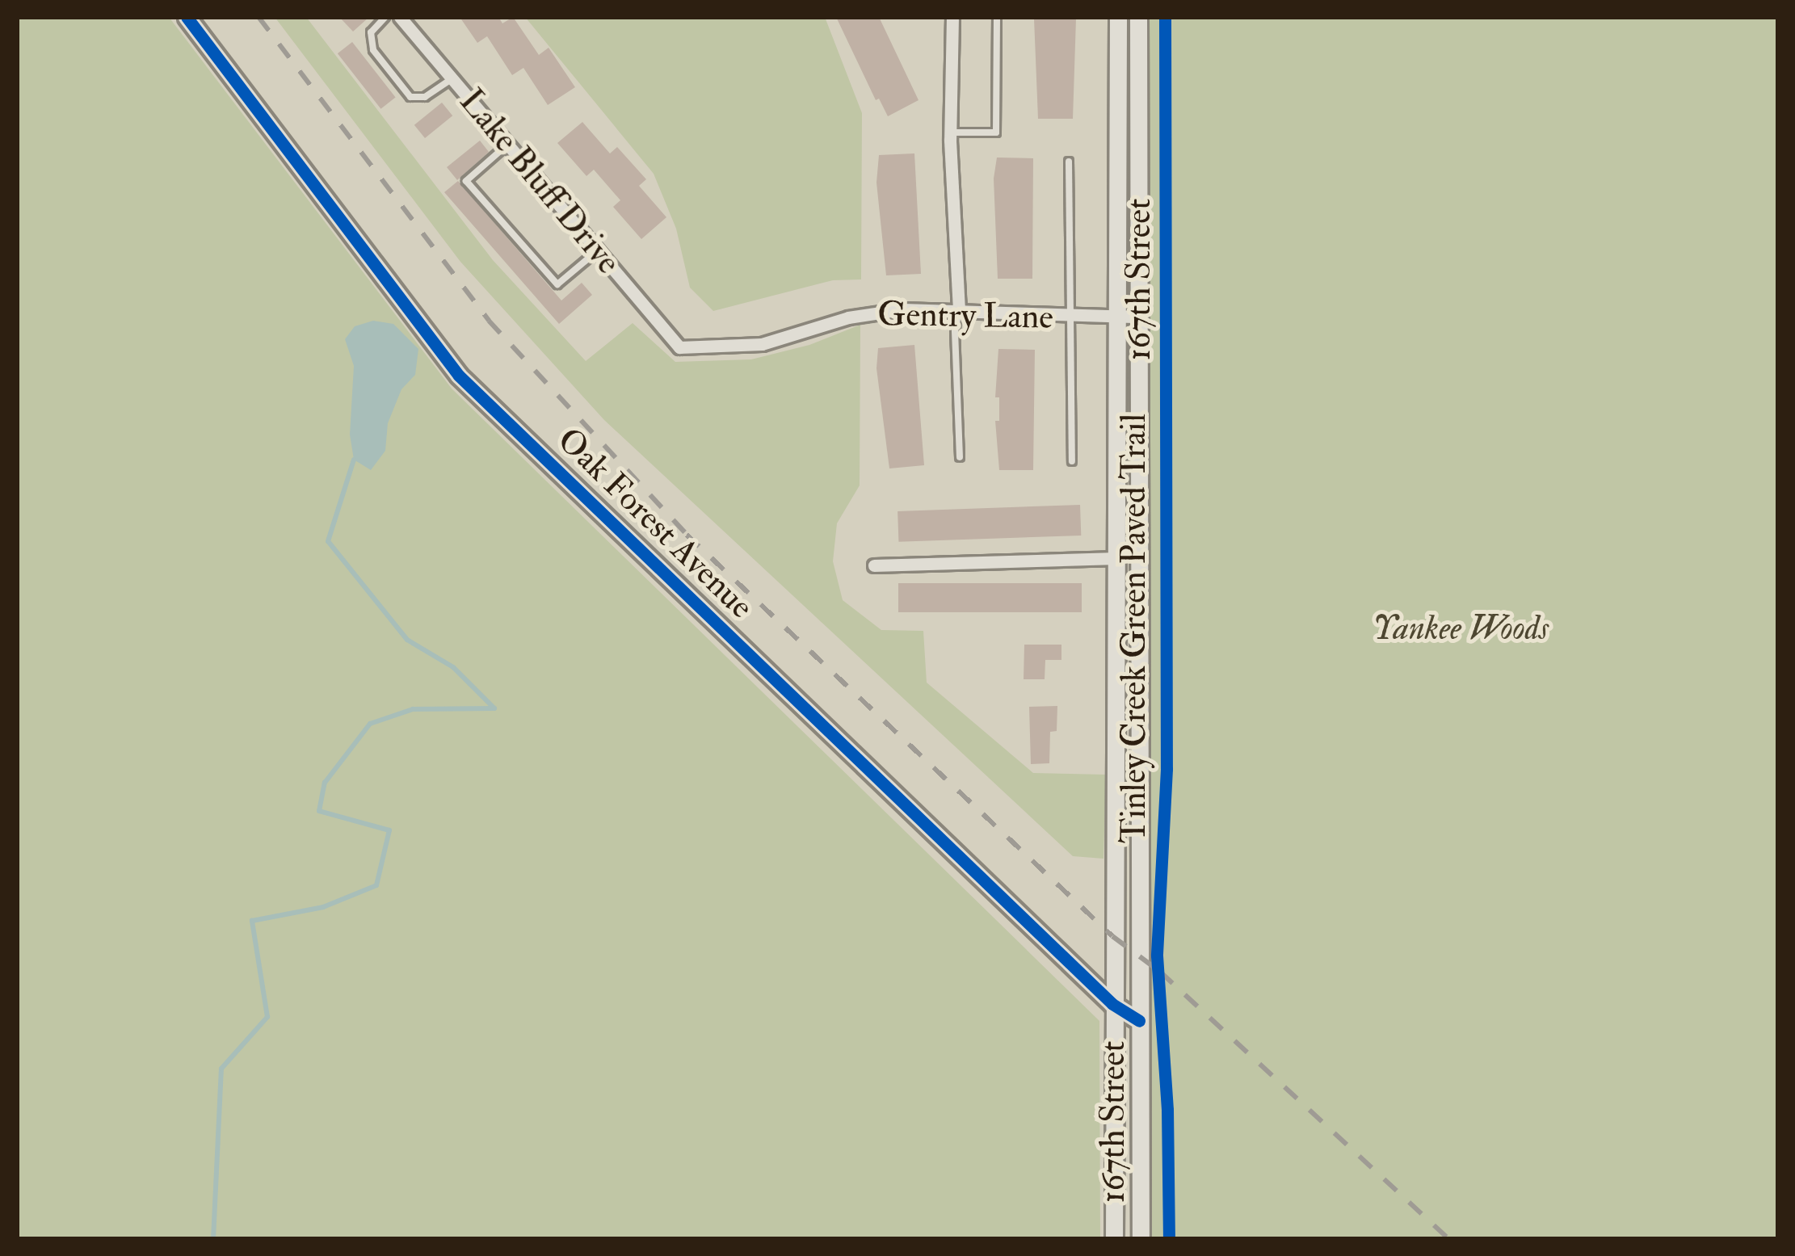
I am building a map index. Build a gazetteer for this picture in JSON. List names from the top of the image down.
{
  "streets": {
    "main road": ["167th Street", "Oak Forest Avenue"],
    "street": ["Lake Bluff Drive", "Gentry Lane"],
    "cycle path": ["Tinley Creek Green Paved Trail"]
  },
  "crossings": [
    ["Lake Bluff Drive", "Gentry Lane"],
    ["167th Street", "Gentry Lane"],
    ["167th Street", "Oak Forest Avenue"]
  ],
  "parks": ["Yankee Woods"]
}
